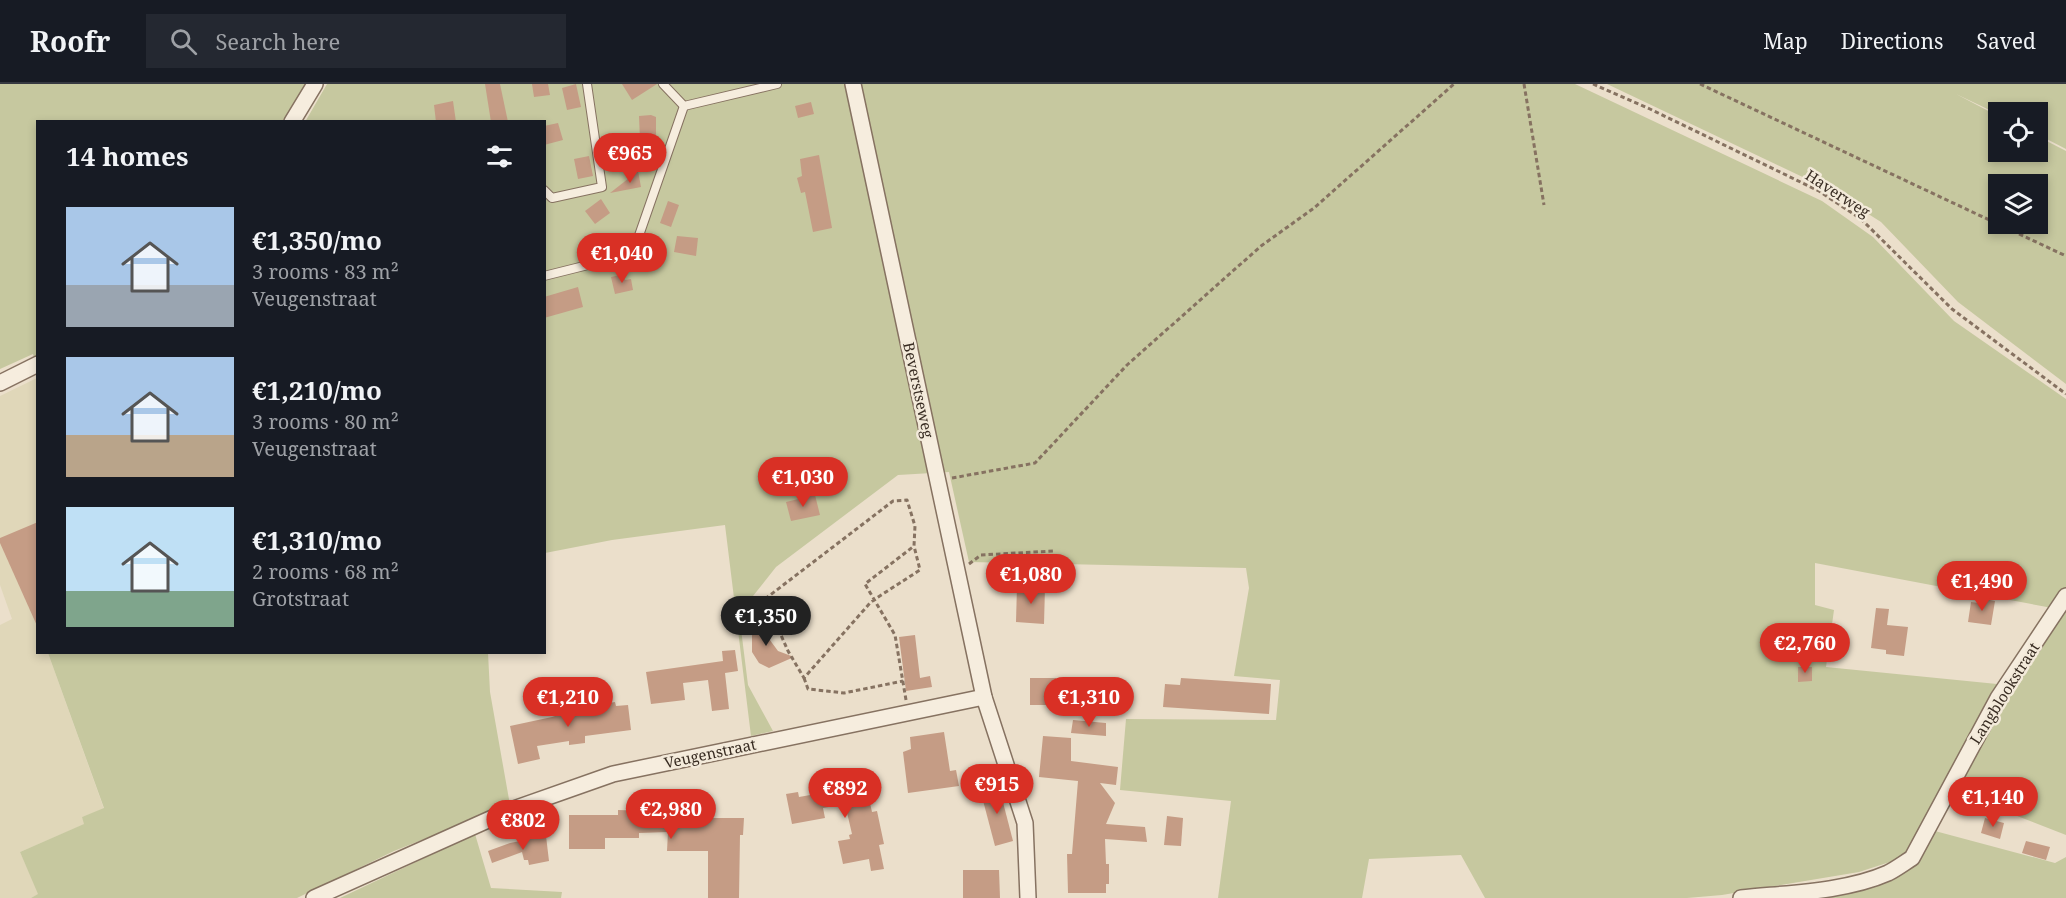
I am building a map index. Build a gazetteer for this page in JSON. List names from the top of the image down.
{
  "streets": {
    "street": ["Beverstseweg", "Langblookstraat", "Veugenstraat"],
    "path": ["Haverweg"]
  },
  "crossings": [
    ["Beverstseweg", "Veugenstraat"]
  ],
  "page": {
    "header": "Roofr",
    "search": "Search here",
    "nav": ["Map", "Directions", "Saved"],
    "heading": "14 homes",
    "price": [
      "€965",
      "€1,040",
      "€1,030",
      "€1,080",
      "€1,490",
      "€1,350",
      "€2,760",
      "€1,210",
      "€1,310",
      "€915",
      "€892",
      "€1,140",
      "€2,980",
      "€802"
    ],
    "list": [
      {
        "name": "€1,350/mo",
        "note": "3 rooms · 83 m² · Veugenstraat"
      },
      {
        "name": "€1,210/mo",
        "note": "3 rooms · 80 m² · Veugenstraat"
      },
      {
        "name": "€1,310/mo",
        "note": "2 rooms · 68 m² · Grotstraat"
      }
    ]
  }
}
